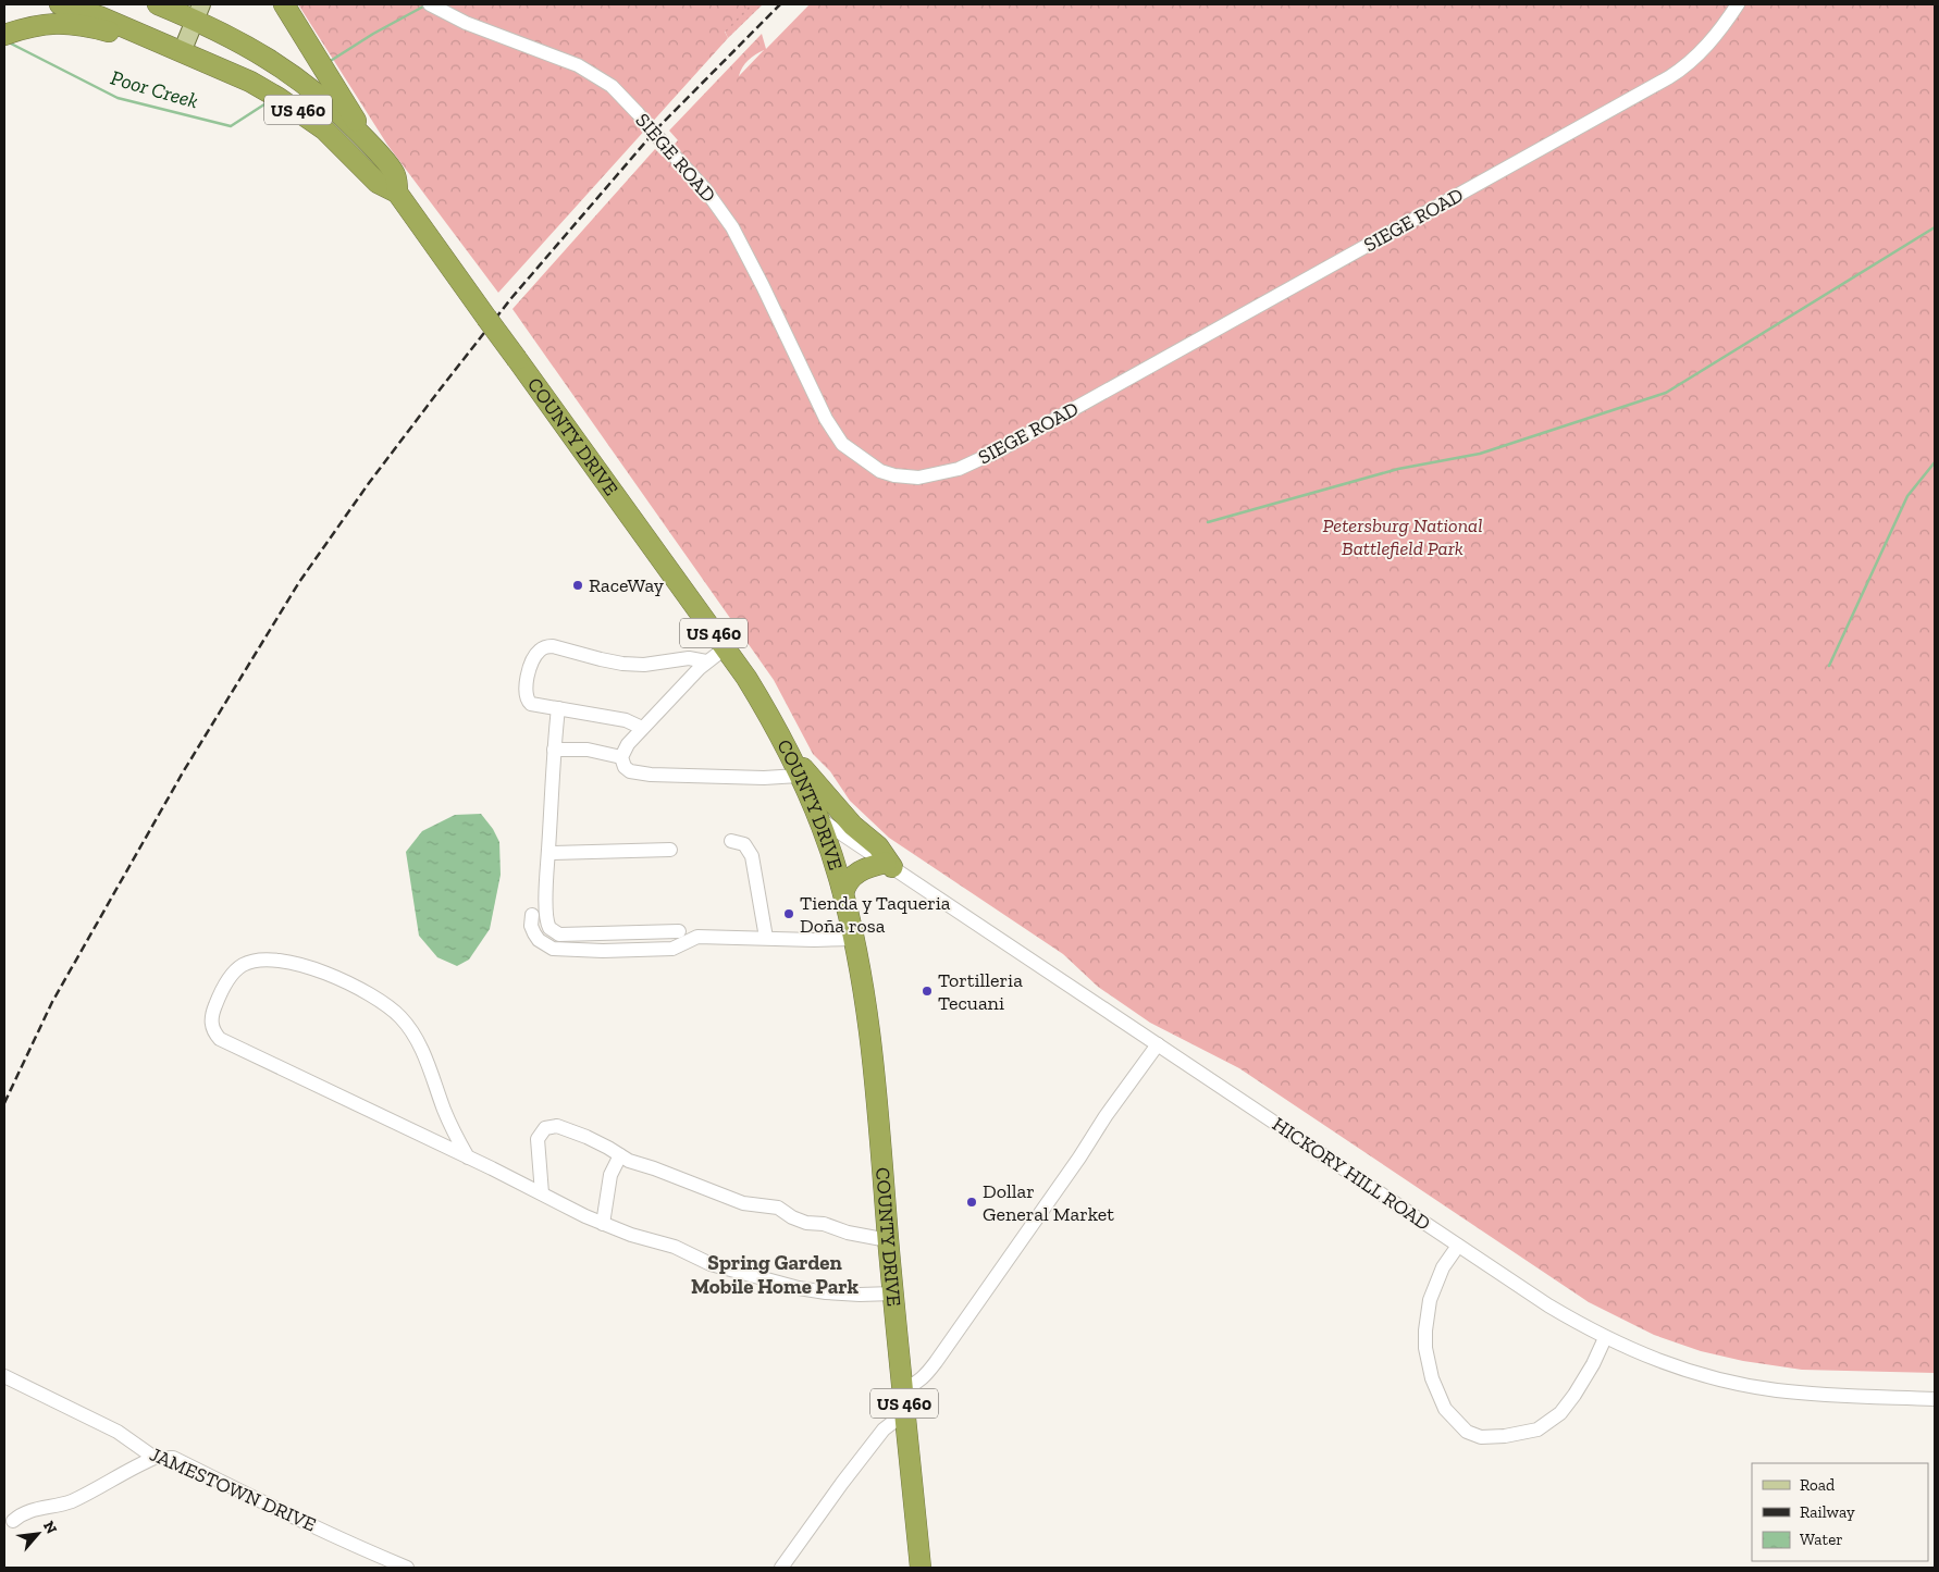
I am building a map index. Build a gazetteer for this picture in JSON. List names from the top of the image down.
{
  "streets": {
    "highway": ["US 460", "COUNTY DRIVE"],
    "street": ["SIEGE ROAD", "HICKORY HILL ROAD", "JAMESTOWN DRIVE"]
  },
  "crossings": [
    ["US 460", "COUNTY DRIVE"],
    ["COUNTY DRIVE", "HICKORY HILL ROAD"]
  ],
  "districts": ["Spring Garden Mobile Home Park"],
  "water": ["Poor Creek"],
  "parks": ["Petersburg National Battlefield Park"],
  "places": [
    "RaceWay",
    "Tienda y Taqueria Doña rosa",
    "Tortilleria Tecuani",
    "Dollar General Market"
  ],
  "legend": ["Road", "Railway", "Water"],
  "north": "top right"
}
